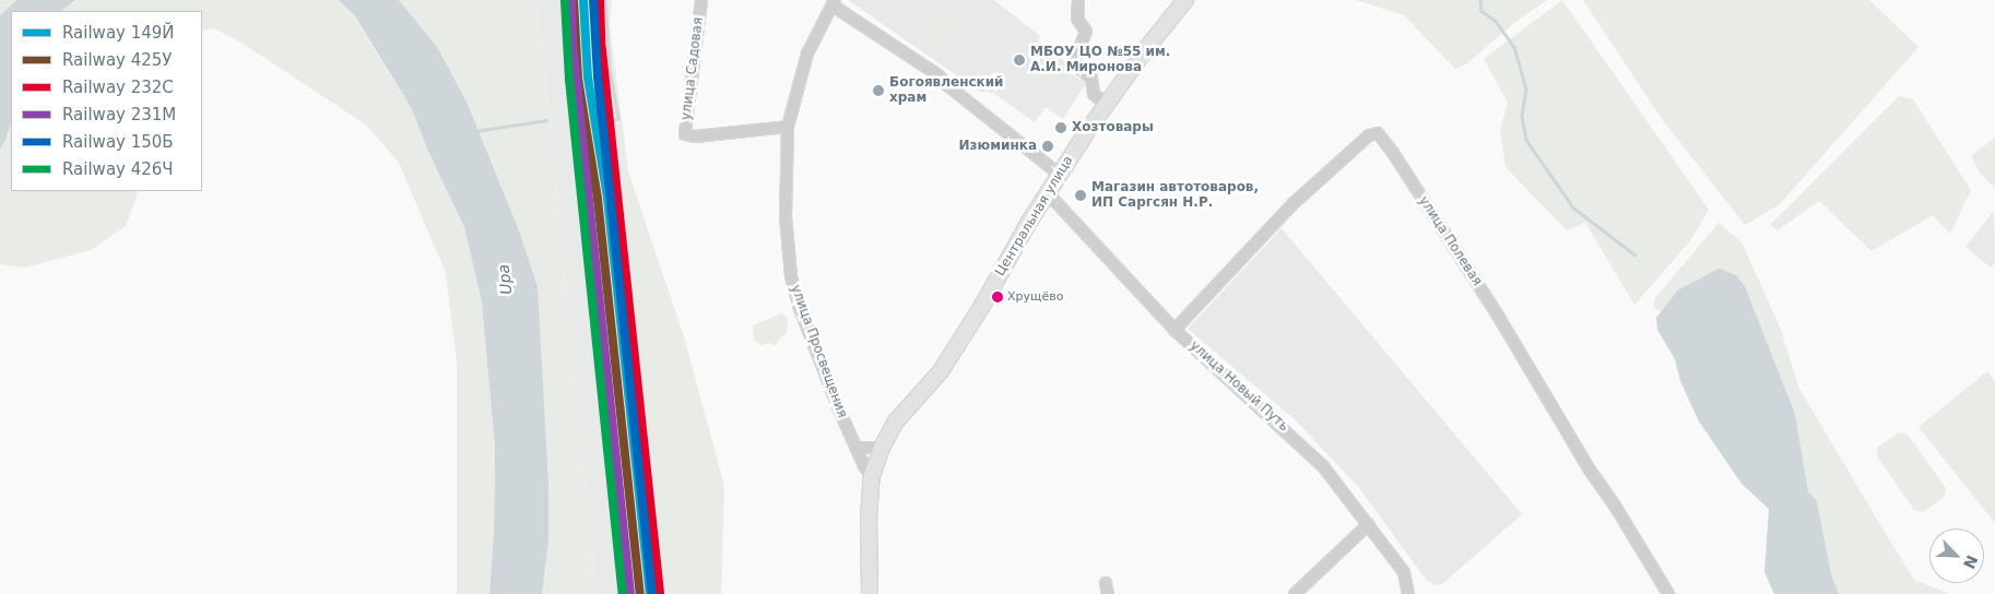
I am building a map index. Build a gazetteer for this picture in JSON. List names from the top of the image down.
{
  "streets": {
    "main road": ["Центральная улица"],
    "street": [
      "улица Садовая",
      "улица Полевая",
      "улица Просвещения",
      "улица Новый Путь"
    ]
  },
  "crossings": [
    ["улица Садовая", "улица Просвещения"],
    ["Центральная улица", "улица Просвещения"],
    ["Центральная улица", "улица Новый Путь"],
    ["улица Полевая", "улица Новый Путь"]
  ],
  "water": ["Upa"],
  "places": [
    "МБОУ ЦО №55 им. А.И. Миронова",
    "Богоявленский храм",
    "Хозтовары",
    "Изюминка",
    "Магазин автотоваров, ИП Саргсян Н.Р.",
    "Хрущёво"
  ],
  "lines": [
    "rail line 149Й",
    "rail line 425У",
    "rail line 232C",
    "rail line 231М",
    "rail line 150Б",
    "rail line 426Ч"
  ],
  "legend": [
    "Railway 149Й",
    "Railway 425У",
    "Railway 232C",
    "Railway 231М",
    "Railway 150Б",
    "Railway 426Ч"
  ],
  "north": "bottom right"
}
